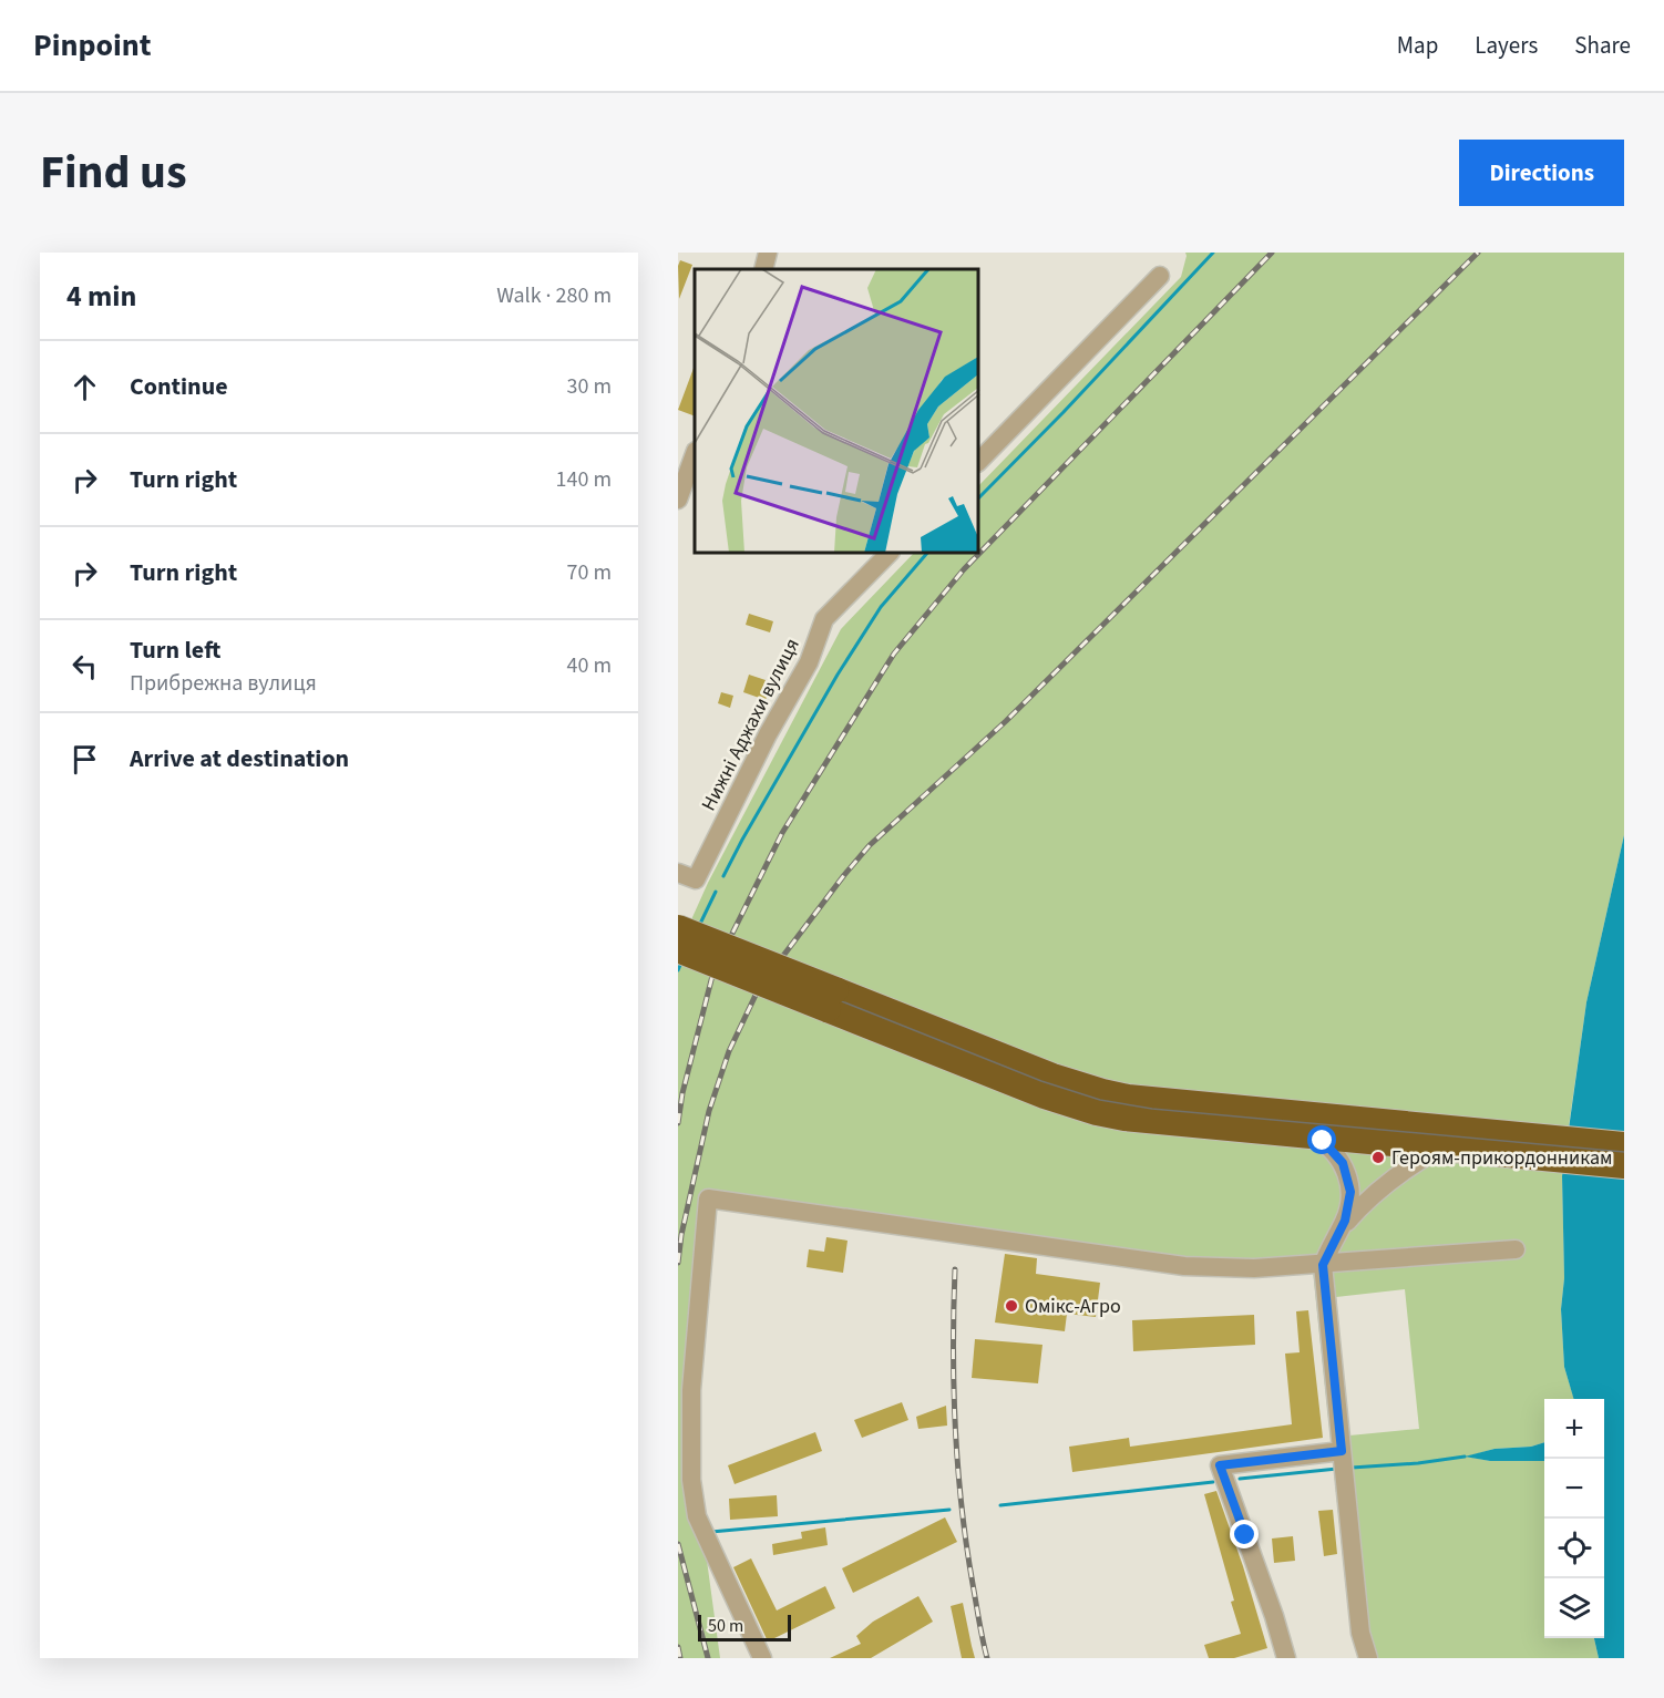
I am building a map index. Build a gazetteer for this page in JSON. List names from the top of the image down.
{
  "streets": {
    "street": ["Нижні Аджахи вулиця"]
  },
  "places": ["Героям-прикордонникам", "Омiкс-Агро"],
  "scale_bar": "50 m",
  "page": {
    "header": "Pinpoint",
    "nav": ["Map", "Layers", "Share"],
    "title": "Find us",
    "buttons": "Directions",
    "heading": ["4 min", "Walk · 280 m"],
    "list": [
      ["Continue", "30 m"],
      ["Turn right", "140 m"],
      ["Turn right", "70 m"],
      ["Turn left", "Прибрежна вулиця", "40 m"],
      "Arrive at destination"
    ],
    "map_buttons": ["+", "−"],
    "scale": "50 m"
  }
}
